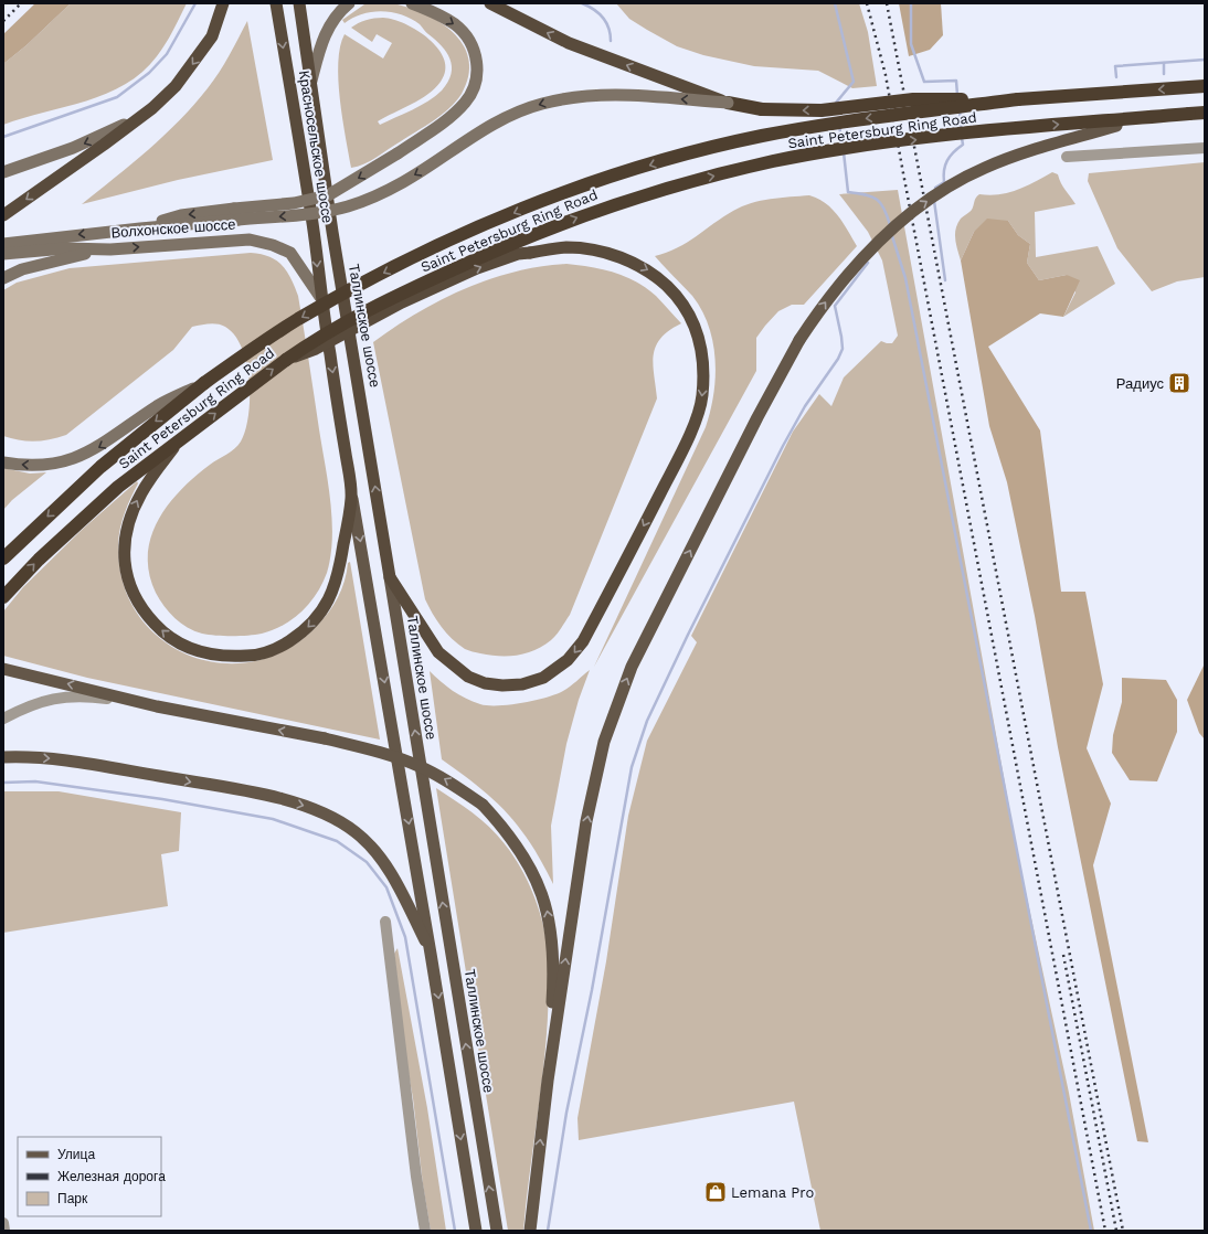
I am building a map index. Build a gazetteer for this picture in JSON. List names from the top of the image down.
{
  "streets": {
    "highway": ["Saint Petersburg Ring Road", "Красносельское шоссе", "Таллинское шоссе"],
    "main road": ["Волхонское шоссе"]
  },
  "crossings": [
    ["Красносельское шоссе", "Волхонское шоссе"],
    ["Красносельское шоссе", "Таллинское шоссе"]
  ],
  "one_way": ["Таллинское шоссе"],
  "places": {
    "building": ["Радиус"],
    "shop": ["Lemana Pro"]
  },
  "legend": ["Улица", "Железная дорога", "Парк"]
}
